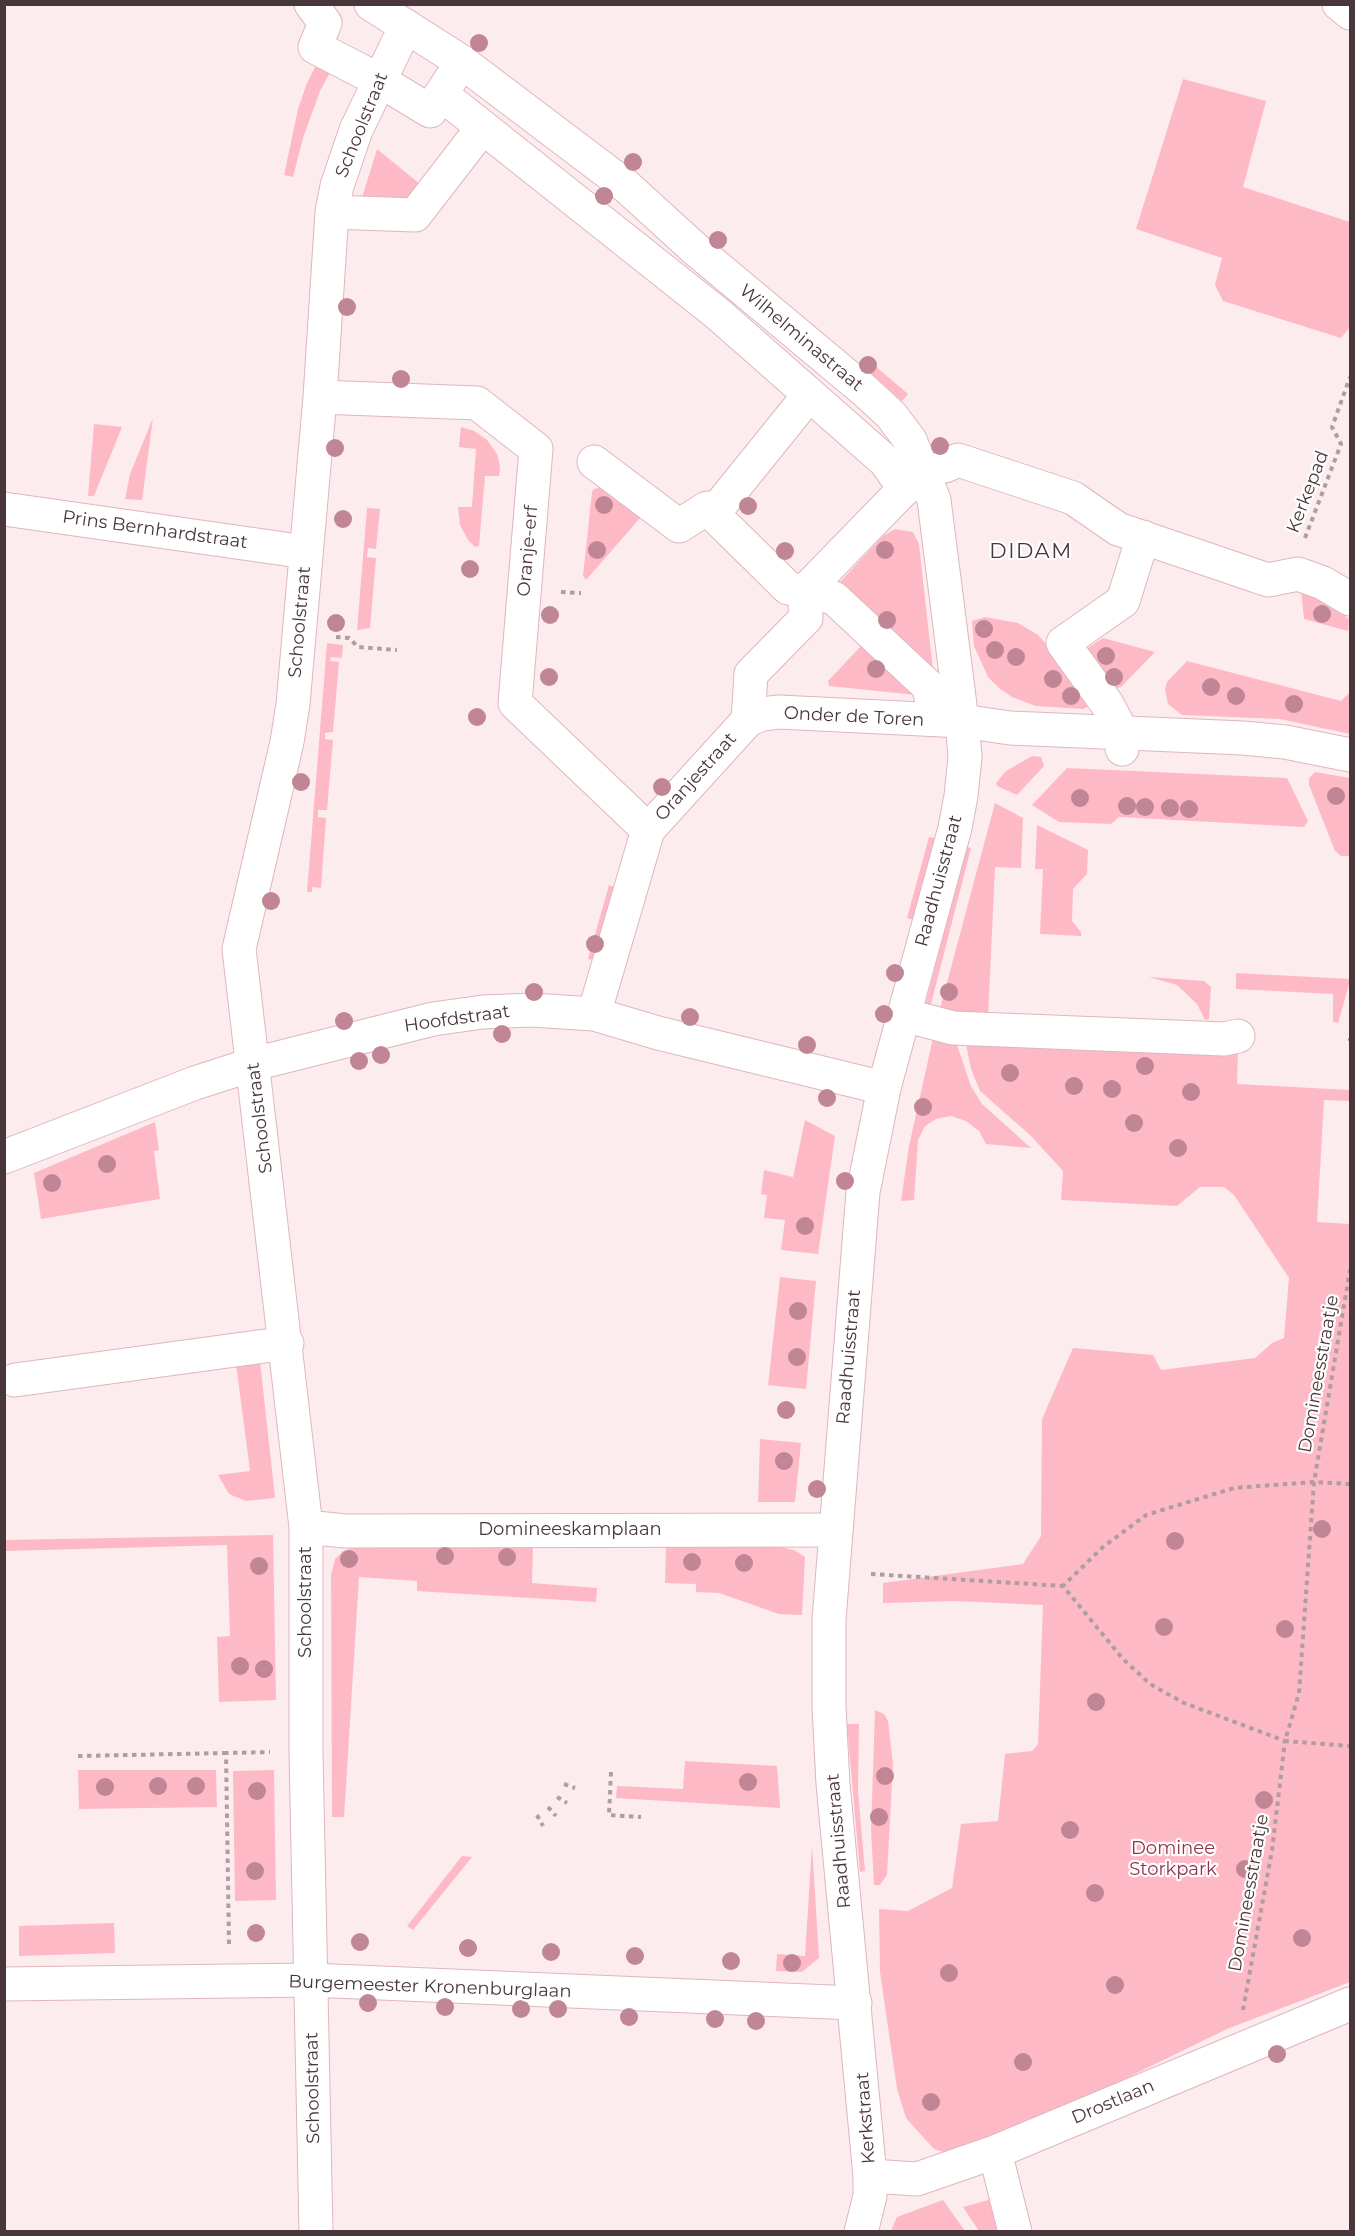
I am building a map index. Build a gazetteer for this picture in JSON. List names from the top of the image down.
{
  "streets": {
    "street": [
      "Schoolstraat",
      "Wilhelminastraat",
      "Prins Bernhardstraat",
      "Oranje-erf",
      "Onder de Toren",
      "Oranjestraat",
      "Raadhuisstraat",
      "Hoofdstraat",
      "Domineeskamplaan",
      "Burgemeester Kronenburglaan",
      "Drostlaan",
      "Kerkstraat"
    ],
    "path": ["Kerkepad", "Domineesstraatje"]
  },
  "crossings": [
    ["Schoolstraat", "Wilhelminastraat"],
    ["Schoolstraat", "Prins Bernhardstraat"],
    ["Schoolstraat", "Oranje-erf"],
    ["Schoolstraat", "Hoofdstraat"],
    ["Schoolstraat", "Domineeskamplaan"],
    ["Schoolstraat", "Burgemeester Kronenburglaan"],
    ["Wilhelminastraat", "Onder de Toren"],
    ["Wilhelminastraat", "Oranjestraat"],
    ["Wilhelminastraat", "Raadhuisstraat"],
    ["Oranje-erf", "Oranjestraat"],
    ["Onder de Toren", "Oranjestraat"],
    ["Onder de Toren", "Raadhuisstraat"],
    ["Oranjestraat", "Hoofdstraat"],
    ["Raadhuisstraat", "Hoofdstraat"],
    ["Raadhuisstraat", "Domineeskamplaan"],
    ["Raadhuisstraat", "Burgemeester Kronenburglaan"],
    ["Raadhuisstraat", "Kerkstraat"],
    ["Domineesstraatje", "Drostlaan"],
    ["Burgemeester Kronenburglaan", "Kerkstraat"],
    ["Drostlaan", "Kerkstraat"]
  ],
  "districts": ["DIDAM"],
  "parks": ["Dominee Storkpark"]
}
